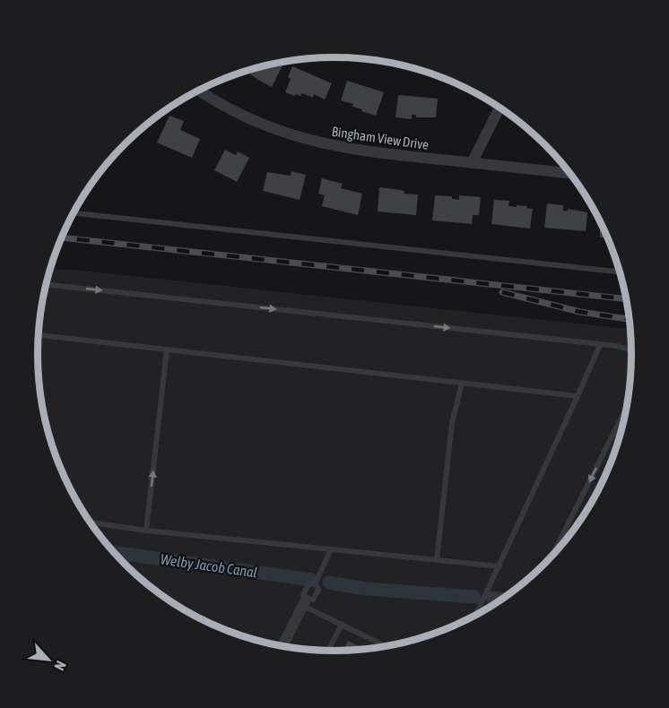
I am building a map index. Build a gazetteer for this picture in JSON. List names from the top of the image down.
{
  "streets": {
    "street": ["Bingham View Drive"]
  },
  "water": ["Welby Jacob Canal"],
  "north": "bottom right"
}
